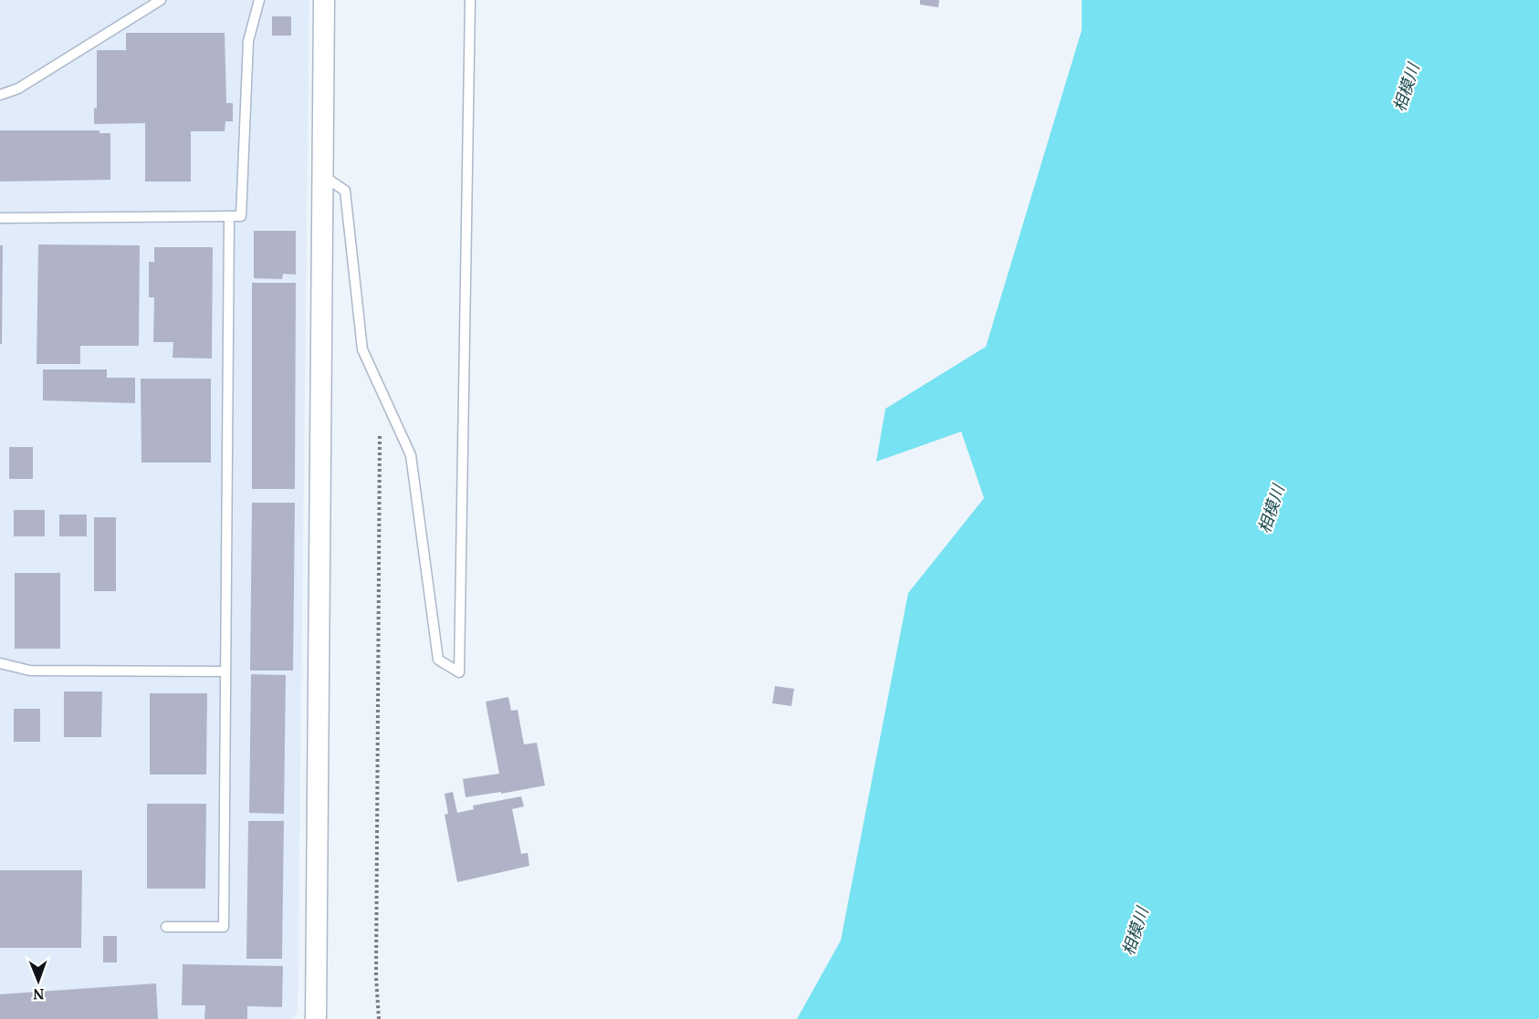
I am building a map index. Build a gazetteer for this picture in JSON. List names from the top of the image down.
{
  "water": ["相模川"],
  "north": "bottom"
}
